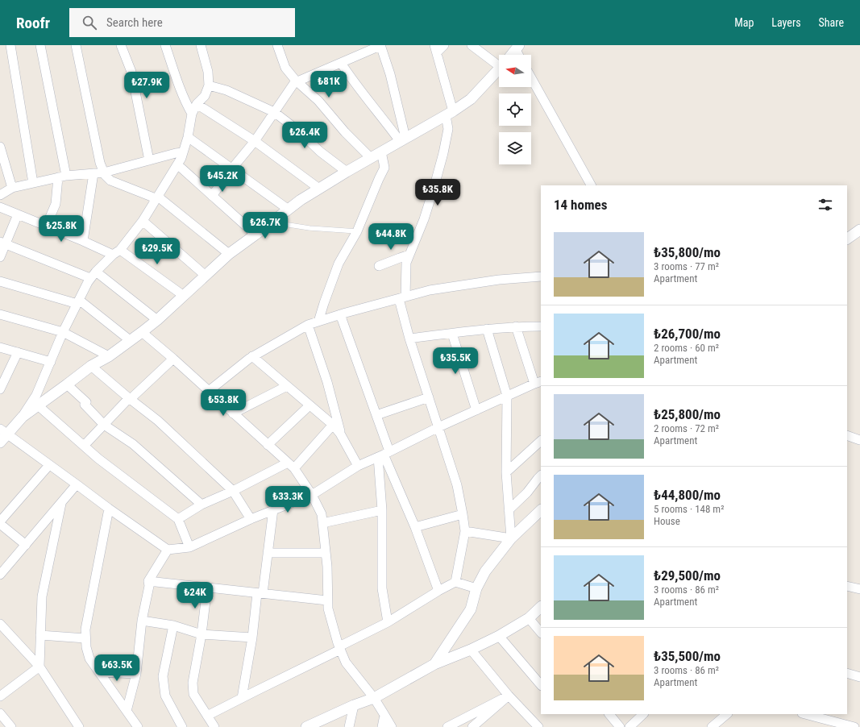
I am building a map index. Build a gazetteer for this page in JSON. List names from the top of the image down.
{
  "north": "left",
  "page": {
    "header": "Roofr",
    "search": "Search here",
    "nav": ["Map", "Layers", "Share"],
    "price": [
      "₺81K",
      "₺27.9K",
      "₺26.4K",
      "₺45.2K",
      "₺35.8K",
      "₺26.7K",
      "₺25.8K",
      "₺44.8K",
      "₺29.5K",
      "₺35.5K",
      "₺53.8K",
      "₺33.3K",
      "₺24K",
      "₺63.5K"
    ],
    "heading": "14 homes",
    "list": [
      {
        "name": "₺35,800/mo",
        "note": "3 rooms · 77 m² · Apartment"
      },
      {
        "name": "₺26,700/mo",
        "note": "2 rooms · 60 m² · Apartment"
      },
      {
        "name": "₺25,800/mo",
        "note": "2 rooms · 72 m² · Apartment"
      },
      {
        "name": "₺44,800/mo",
        "note": "5 rooms · 148 m² · House"
      },
      {
        "name": "₺29,500/mo",
        "note": "3 rooms · 86 m² · Apartment"
      },
      {
        "name": "₺35,500/mo",
        "note": "3 rooms · 86 m² · Apartment"
      }
    ]
  }
}
